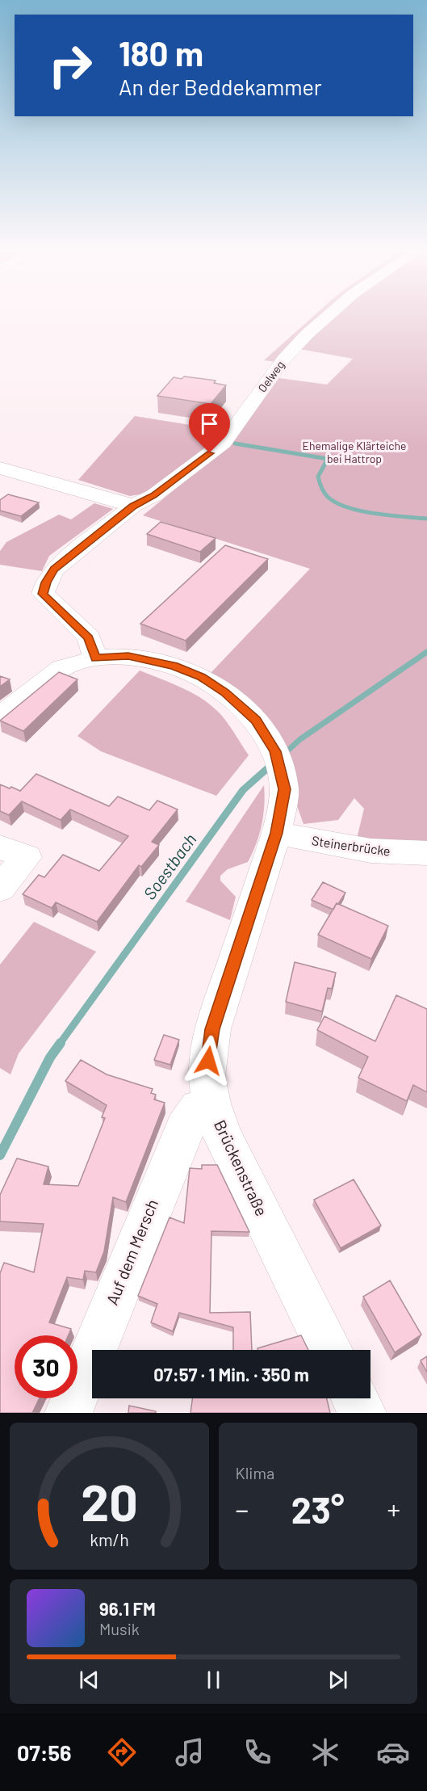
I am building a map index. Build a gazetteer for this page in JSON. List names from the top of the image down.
{
  "streets": {
    "street": [
      "Oelweg",
      "Steinerbrücke",
      "Brückenstraße",
      "Auf dem Mersch"
    ]
  },
  "crossings": [
    ["Oelweg", "Brückenstraße"],
    ["Steinerbrücke", "Brückenstraße"],
    ["Brückenstraße", "Auf dem Mersch"]
  ],
  "water": ["Soestbach"],
  "parks": ["Ehemalige Klärteiche bei Hattrop"],
  "page": {
    "turn": ["180 m", "An der Beddekammer"],
    "limit": "30",
    "trip": "07:57 · 1 Min. · 350 m",
    "tile": "Klima",
    "heat": ["−", "23°", "+"],
    "song": ["96.1 FM", "Musik"],
    "tabs": "07:56",
    "gauge": ["20", "km/h"]
  }
}
